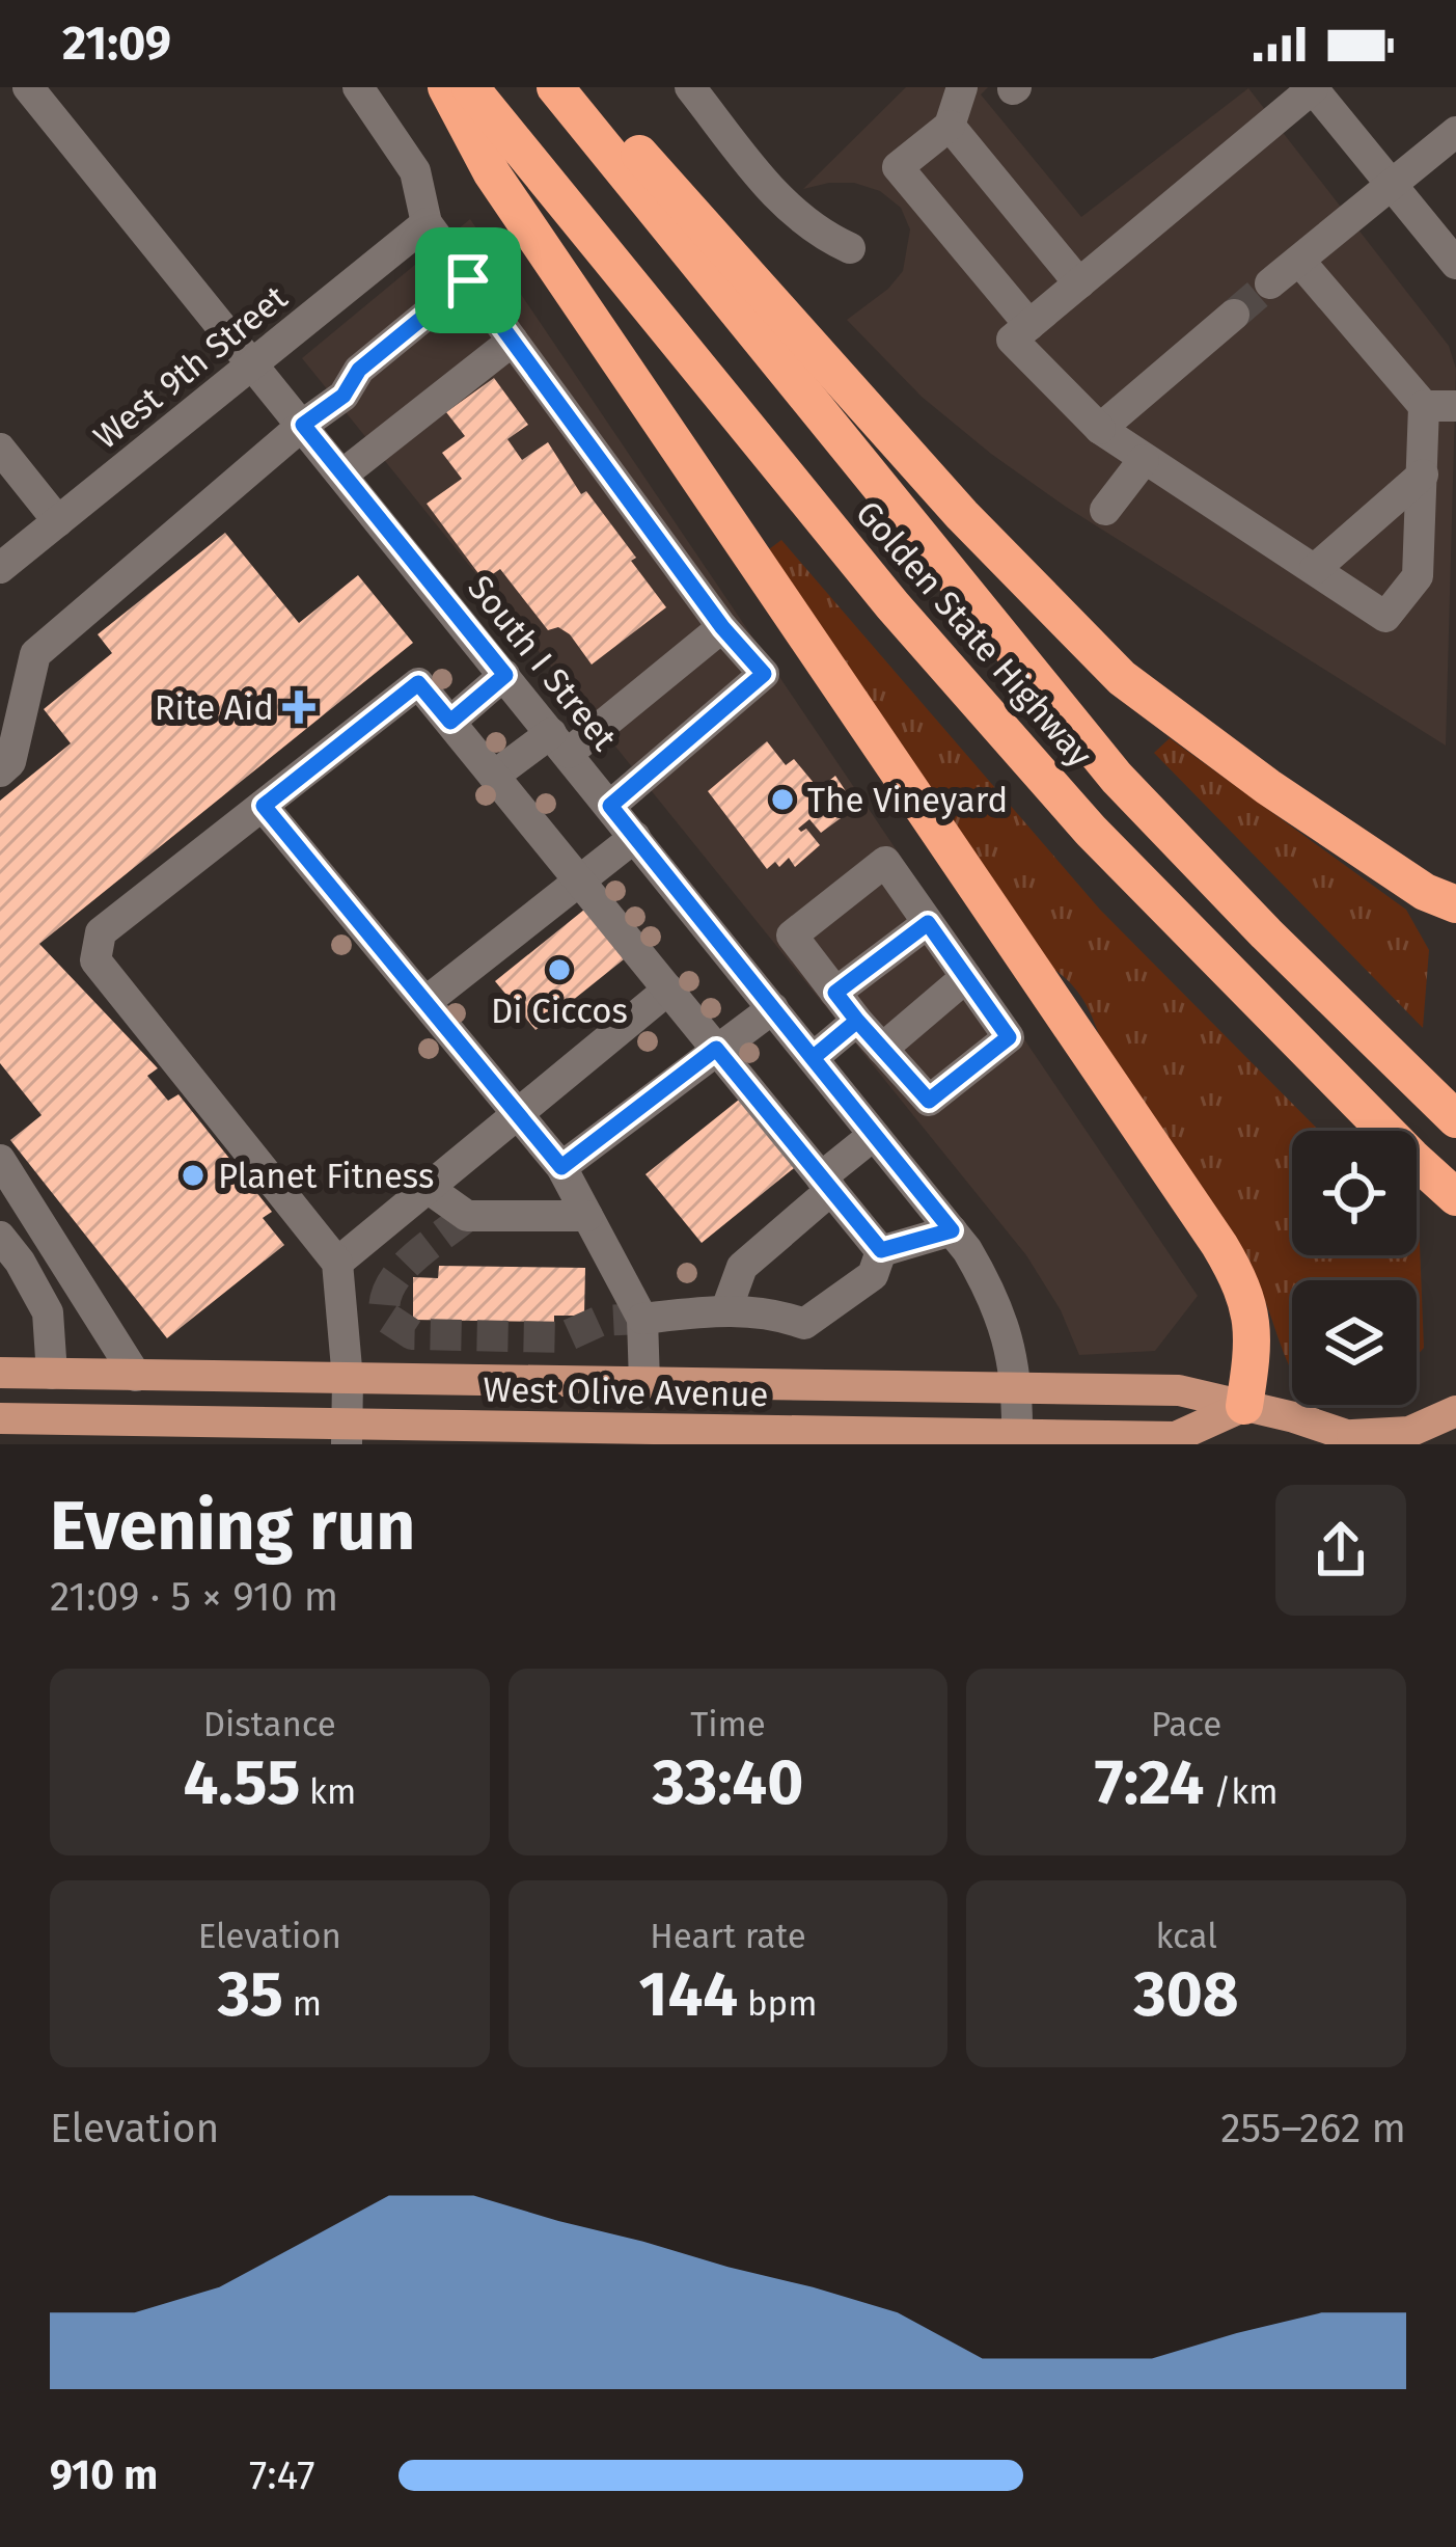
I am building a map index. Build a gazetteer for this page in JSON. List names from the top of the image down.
{
  "streets": {
    "highway": ["Golden State Highway"],
    "main road": ["West Olive Avenue"],
    "street": ["West 9th Street", "South I Street"]
  },
  "crossings": [
    ["West 9th Street", "South I Street"],
    ["South I Street", "West Olive Avenue"]
  ],
  "places": {
    "health": ["Rite Aid"],
    "other": ["The Vineyard", "Di Ciccos", "Planet Fitness"]
  },
  "page": {
    "status": "21:09",
    "heading": ["Evening run", "21:09 · 5 × 910 m"],
    "stats": [
      ["Distance", "4.55 km"],
      ["Time", "33:40"],
      ["Pace", "7:24 /km"],
      ["Elevation", "35 m"],
      ["Heart rate", "144 bpm"],
      ["kcal", "308"]
    ],
    "chart": ["Elevation", "255–262 m"],
    "list": [
      {
        "name": "910 m",
        "note": "7:47"
      }
    ]
  }
}
